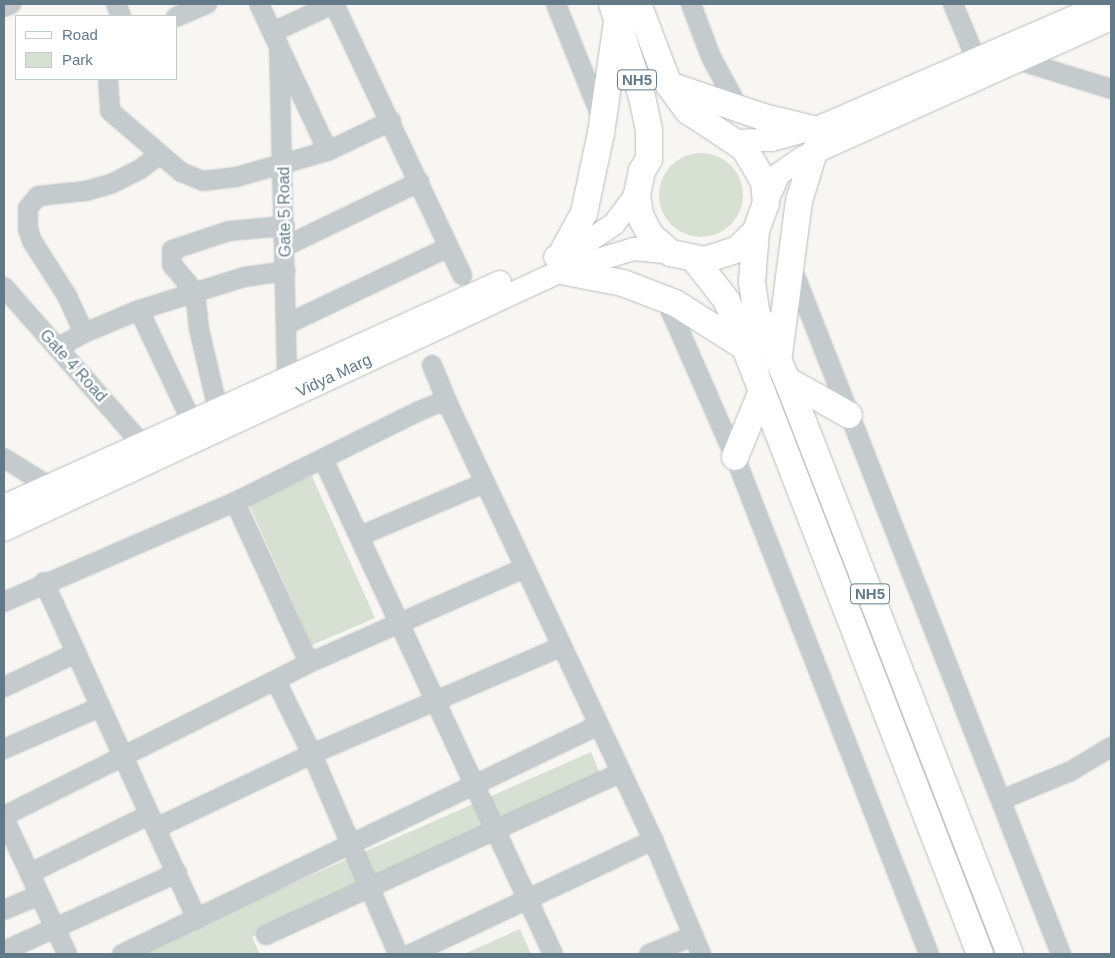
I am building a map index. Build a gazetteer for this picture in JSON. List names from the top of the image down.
{
  "streets": {
    "highway": ["NH5"],
    "main road": ["Vidya Marg"],
    "street": ["Gate 5 Road", "Gate 4 Road"]
  },
  "crossings": [
    ["NH5", "Vidya Marg"],
    ["Gate 5 Road", "Vidya Marg"],
    ["Gate 4 Road", "Vidya Marg"]
  ],
  "legend": ["Road", "Park"]
}
